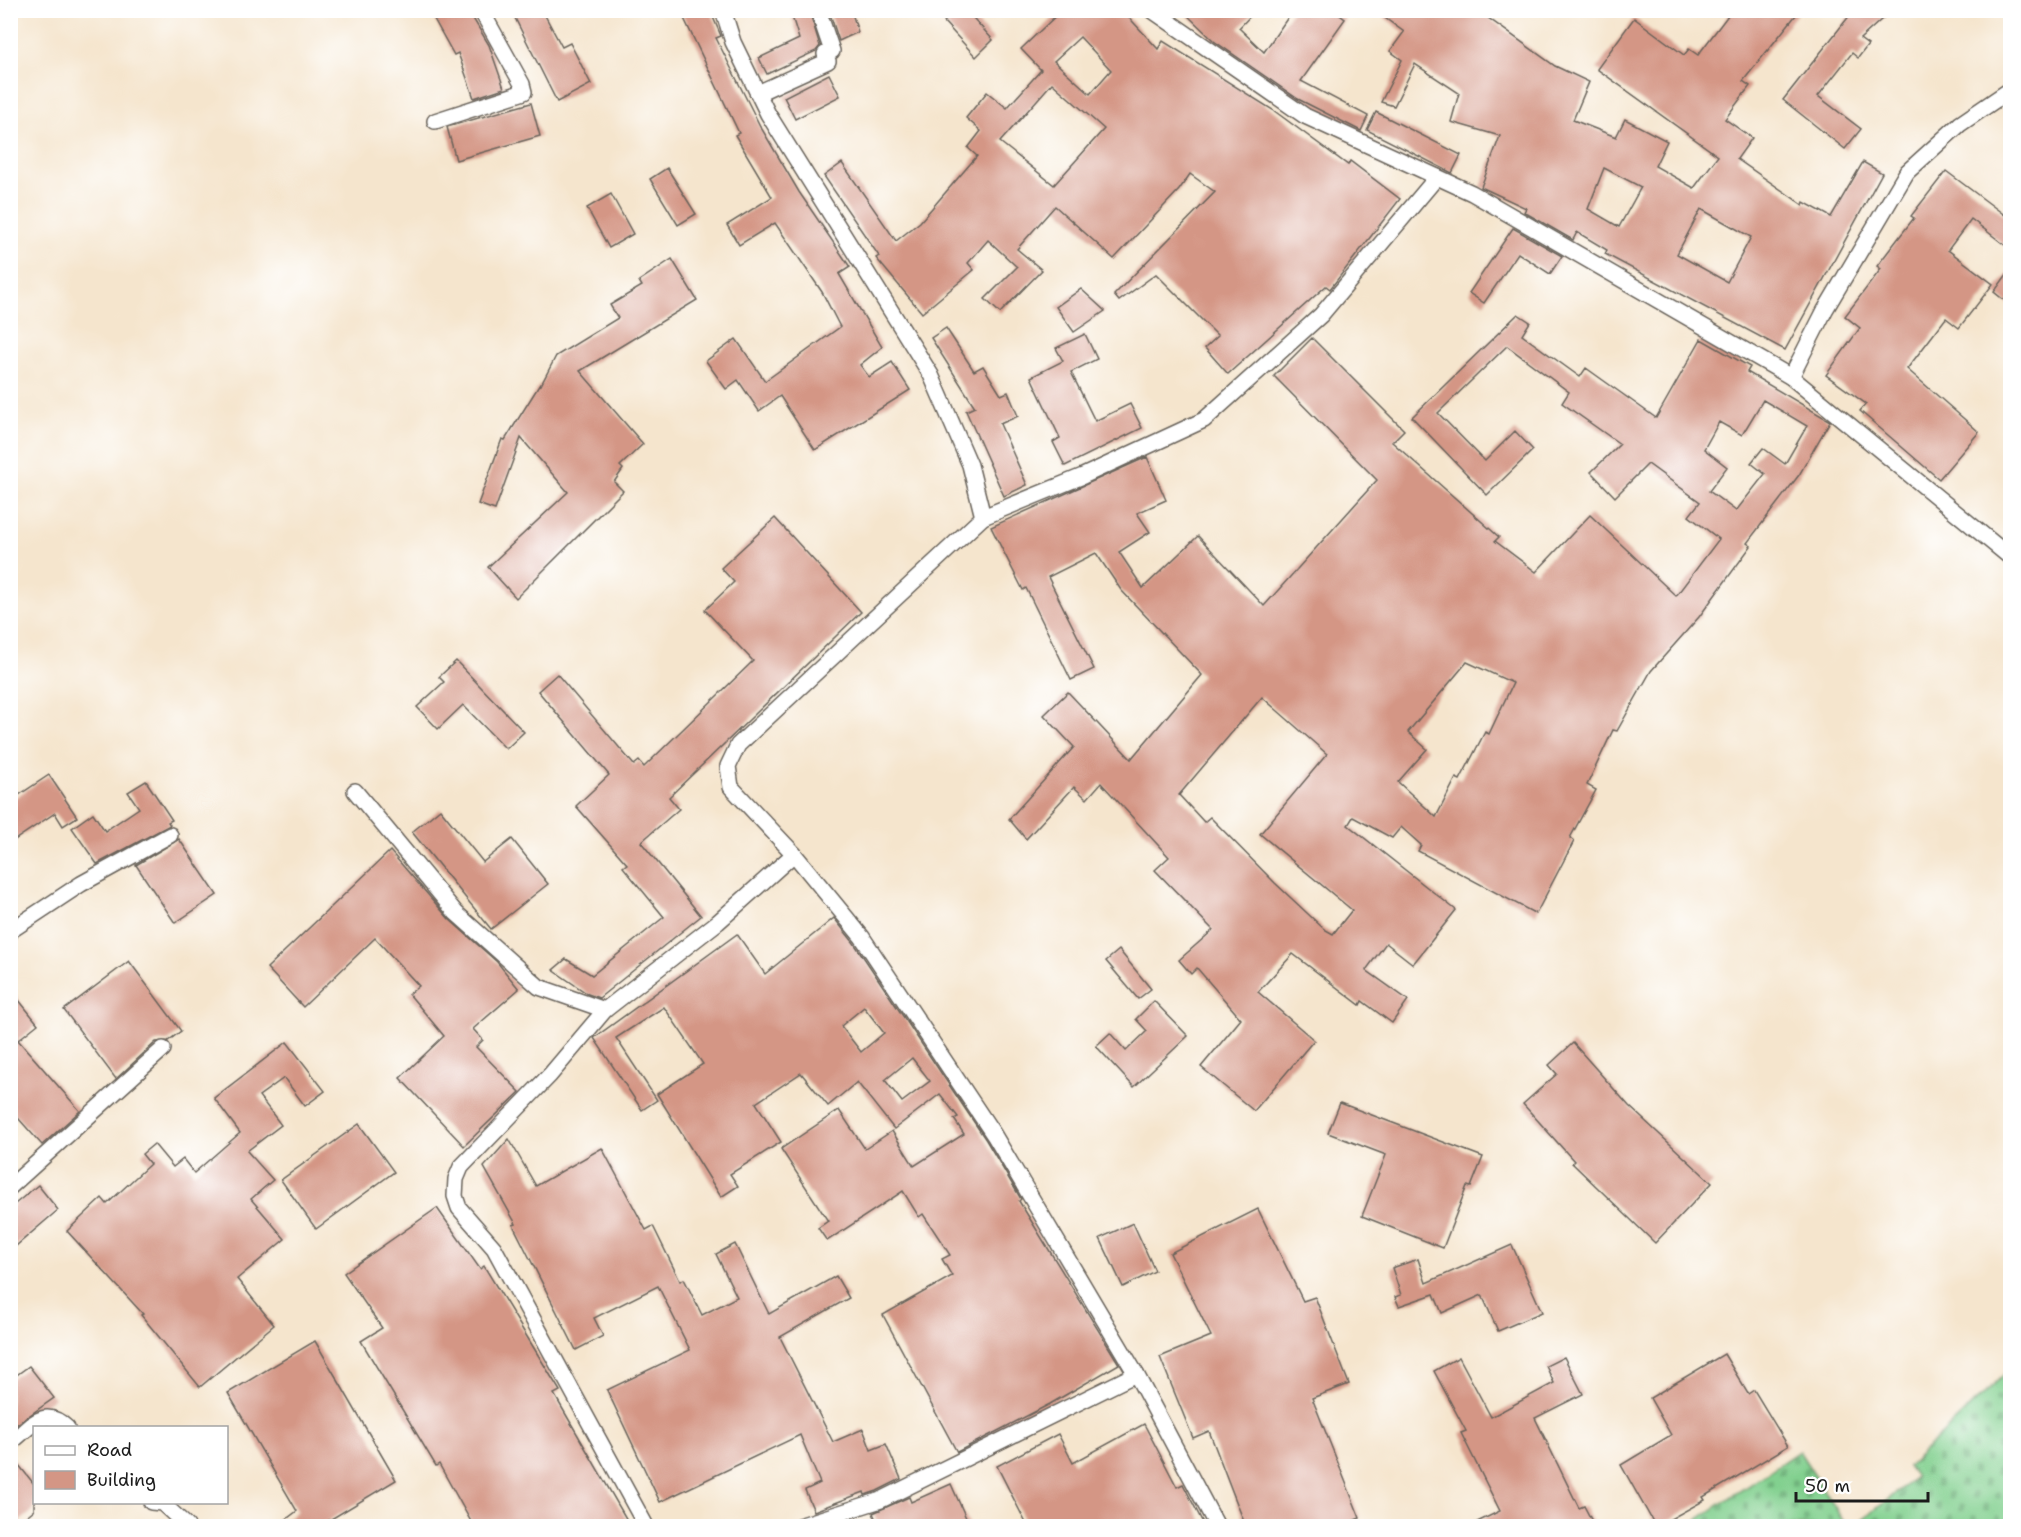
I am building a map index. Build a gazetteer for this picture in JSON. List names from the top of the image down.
{
  "legend": ["Road", "Building"],
  "scale_bar": "50 m"
}
